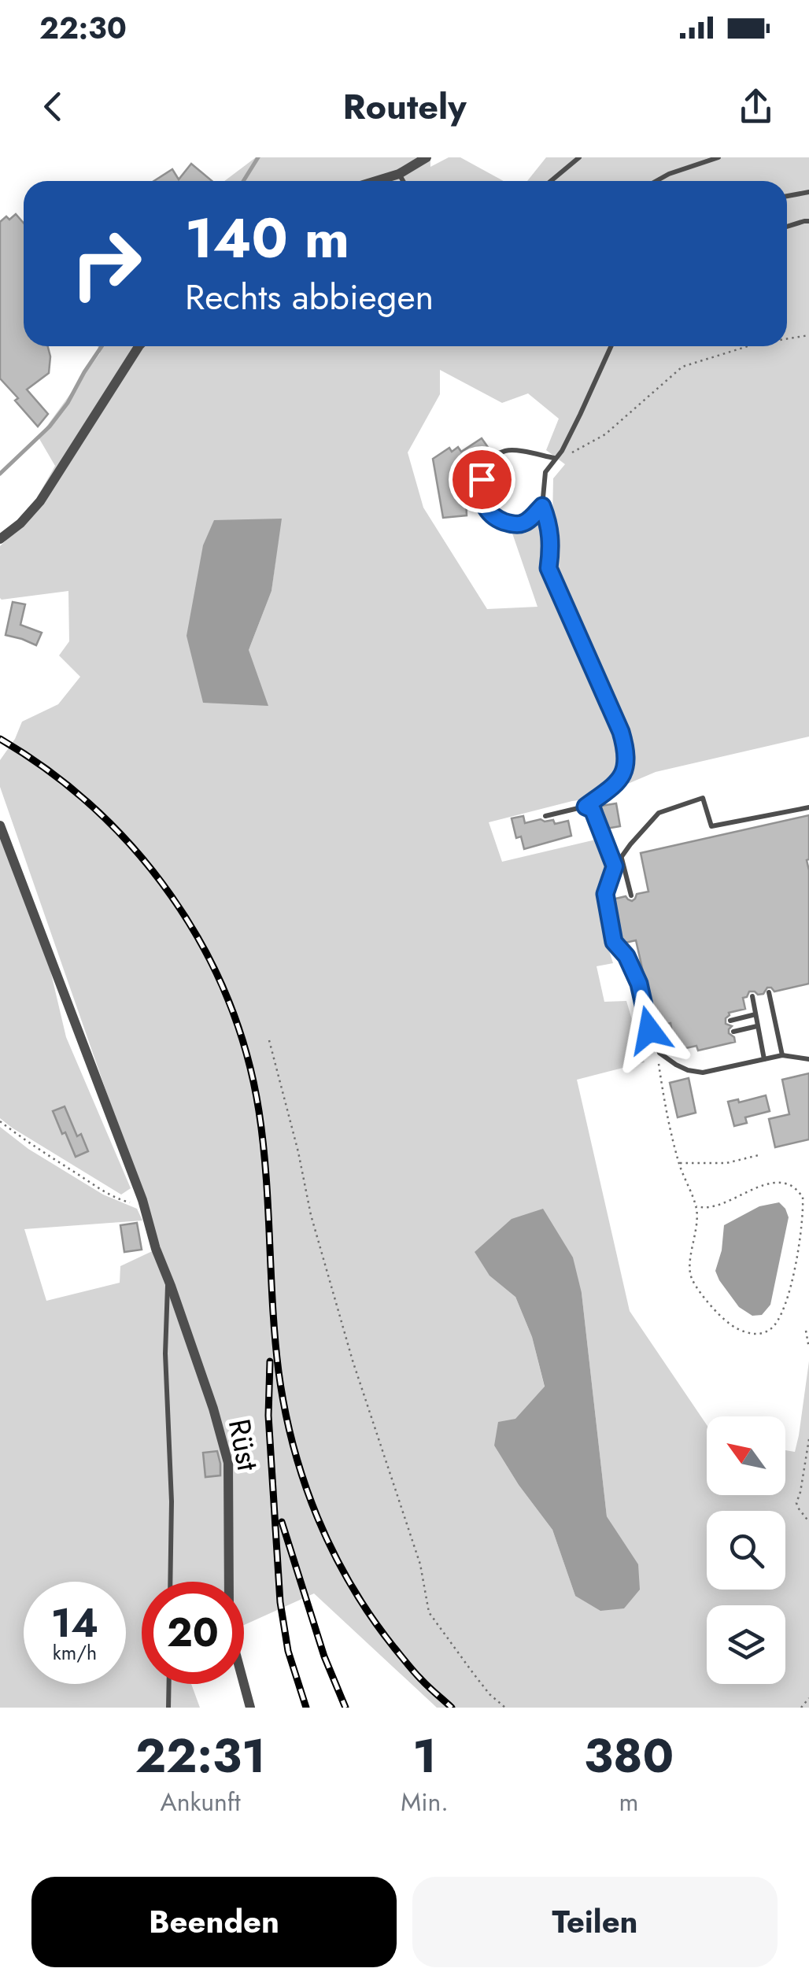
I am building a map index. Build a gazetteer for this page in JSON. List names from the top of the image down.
{
  "streets": {
    "street": ["Rüst"]
  },
  "north": "top left",
  "page": {
    "status": "22:30",
    "header": "Routely",
    "turn": ["140 m", "Rechts abbiegen"],
    "speed": "14 km/h",
    "limit": "20",
    "eta": [
      "22:31",
      "Ankunft",
      "1",
      "Min.",
      "380",
      "m"
    ],
    "buttons": ["Beenden", "Teilen"]
  }
}
